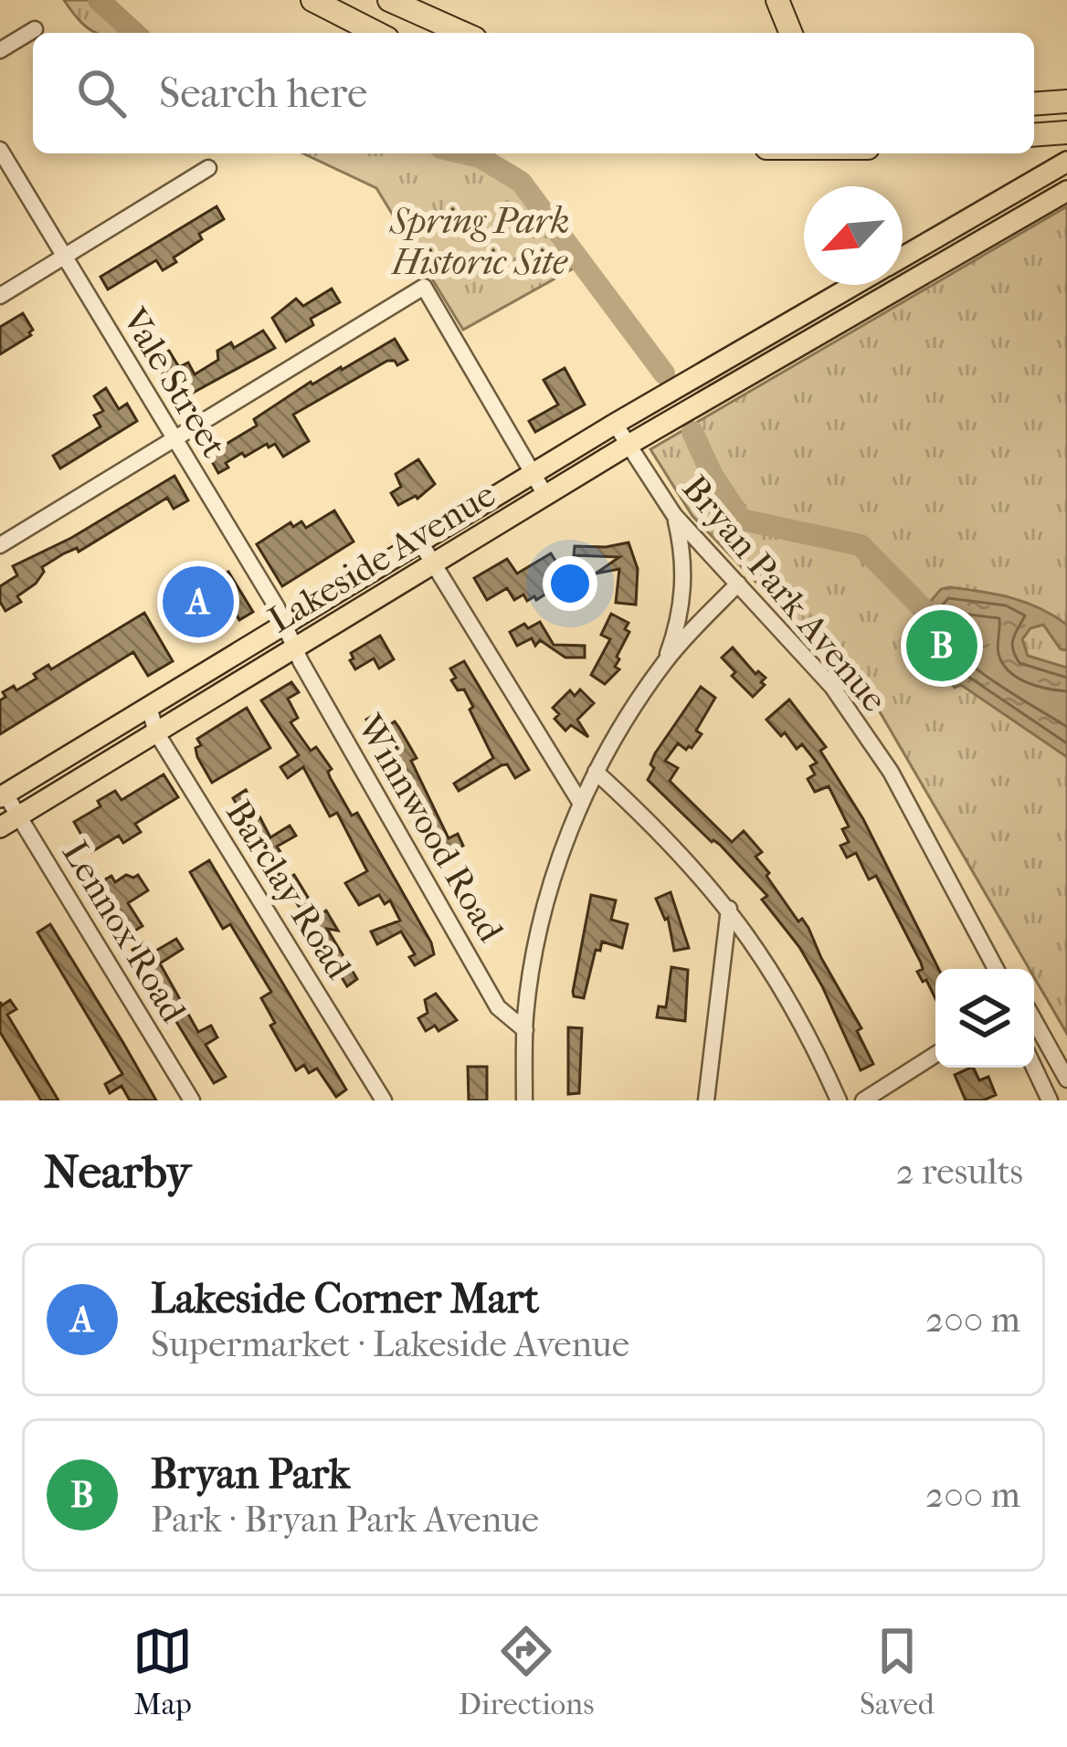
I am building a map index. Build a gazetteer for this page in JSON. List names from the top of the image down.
{
  "streets": {
    "main road": ["Lakeside Avenue"],
    "street": [
      "Vale Street",
      "Bryan Park Avenue",
      "Winnwood Road",
      "Barclay Road",
      "Lennox Road"
    ]
  },
  "crossings": [
    ["Vale Street", "Lakeside Avenue"],
    ["Vale Street", "Winnwood Road"],
    ["Lakeside Avenue", "Bryan Park Avenue"],
    ["Lakeside Avenue", "Winnwood Road"],
    ["Lakeside Avenue", "Barclay Road"],
    ["Lakeside Avenue", "Lennox Road"]
  ],
  "parks": ["Spring Park Historic Site"],
  "north": "bottom left",
  "page": {
    "search": "Search here",
    "pins": ["A", "B"],
    "heading": ["Nearby", "2 results"],
    "list": [
      {
        "mark": "A",
        "name": "Lakeside Corner Mart",
        "note": "Supermarket · Lakeside Avenue",
        "value": "200 m"
      },
      {
        "mark": "B",
        "name": "Bryan Park",
        "note": "Park · Bryan Park Avenue",
        "value": "200 m"
      }
    ],
    "nav": ["Map", "Directions", "Saved"]
  }
}
